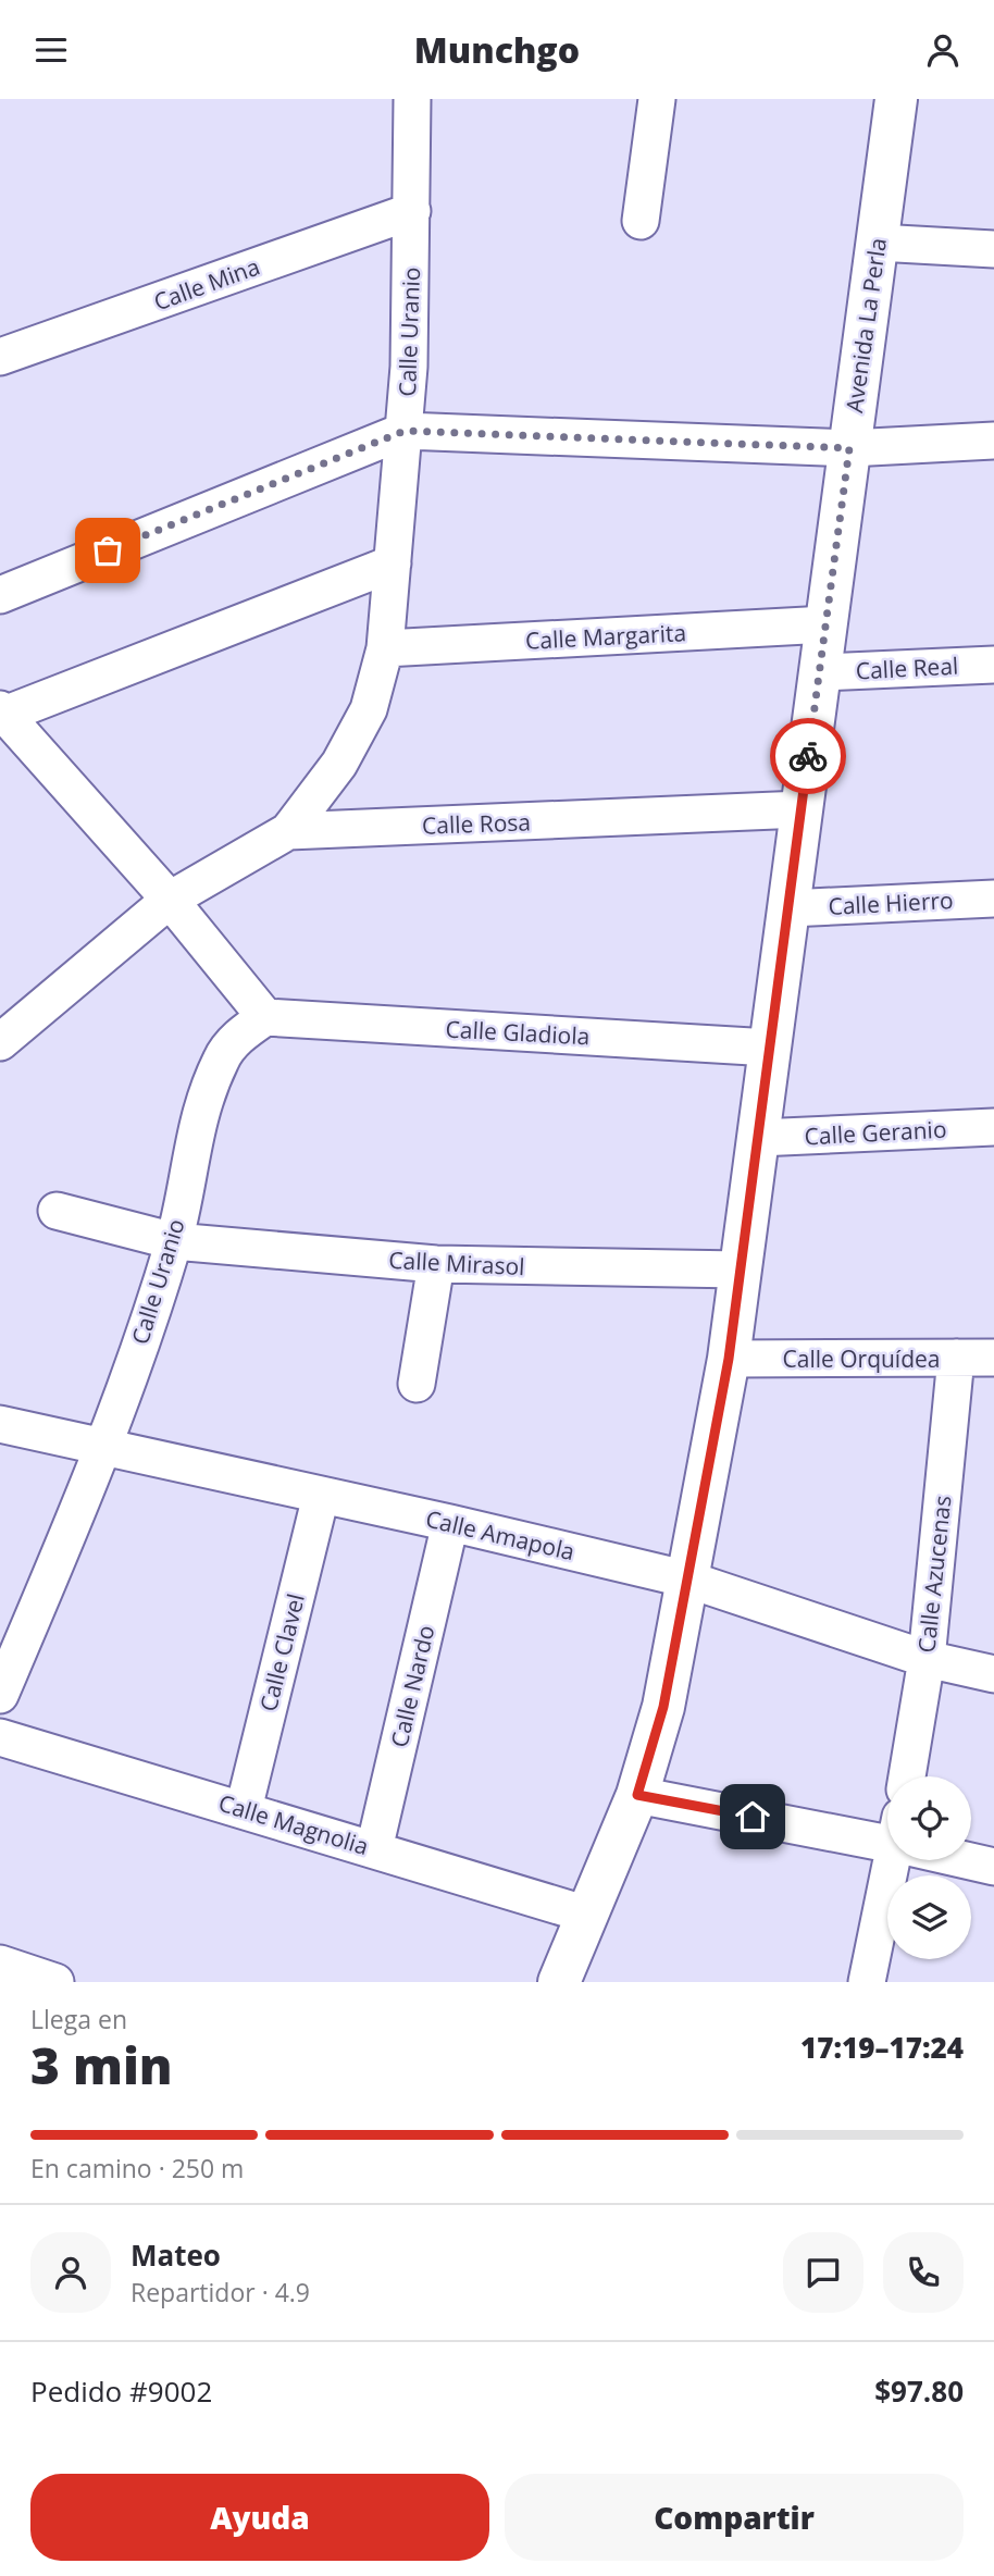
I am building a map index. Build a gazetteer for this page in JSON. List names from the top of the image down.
{
  "streets": {
    "street": [
      "Calle Mina",
      "Avenida La Perla",
      "Calle Uranio",
      "Calle Margarita",
      "Calle Real",
      "Calle Rosa",
      "Calle Hierro",
      "Calle Gladiola",
      "Calle Geranio",
      "Calle Mirasol",
      "Calle Orquídea",
      "Calle Amapola",
      "Calle Azucenas",
      "Calle Clavel",
      "Calle Nardo",
      "Calle Magnolia"
    ]
  },
  "crossings": [
    ["Calle Mina", "Calle Uranio"],
    ["Avenida La Perla", "Calle Margarita"],
    ["Avenida La Perla", "Calle Real"],
    ["Avenida La Perla", "Calle Rosa"],
    ["Avenida La Perla", "Calle Hierro"],
    ["Avenida La Perla", "Calle Gladiola"],
    ["Avenida La Perla", "Calle Geranio"],
    ["Avenida La Perla", "Calle Mirasol"],
    ["Avenida La Perla", "Calle Orquídea"],
    ["Avenida La Perla", "Calle Amapola"],
    ["Avenida La Perla", "Calle Magnolia"],
    ["Calle Uranio", "Calle Margarita"],
    ["Calle Uranio", "Calle Rosa"],
    ["Calle Uranio", "Calle Gladiola"],
    ["Calle Uranio", "Calle Mirasol"],
    ["Calle Uranio", "Calle Amapola"],
    ["Calle Orquídea", "Calle Azucenas"],
    ["Calle Amapola", "Calle Azucenas"],
    ["Calle Amapola", "Calle Clavel"],
    ["Calle Amapola", "Calle Nardo"],
    ["Calle Clavel", "Calle Magnolia"],
    ["Calle Nardo", "Calle Magnolia"]
  ],
  "page": {
    "header": "Munchgo",
    "heading": ["3 min", "Llega en", "17:19–17:24"],
    "panel": [
      "Mateo",
      "Repartidor · 4.9",
      "Pedido #9002",
      "$97.80"
    ],
    "bar": "En camino · 250 m",
    "buttons": ["Ayuda", "Compartir"]
  }
}
